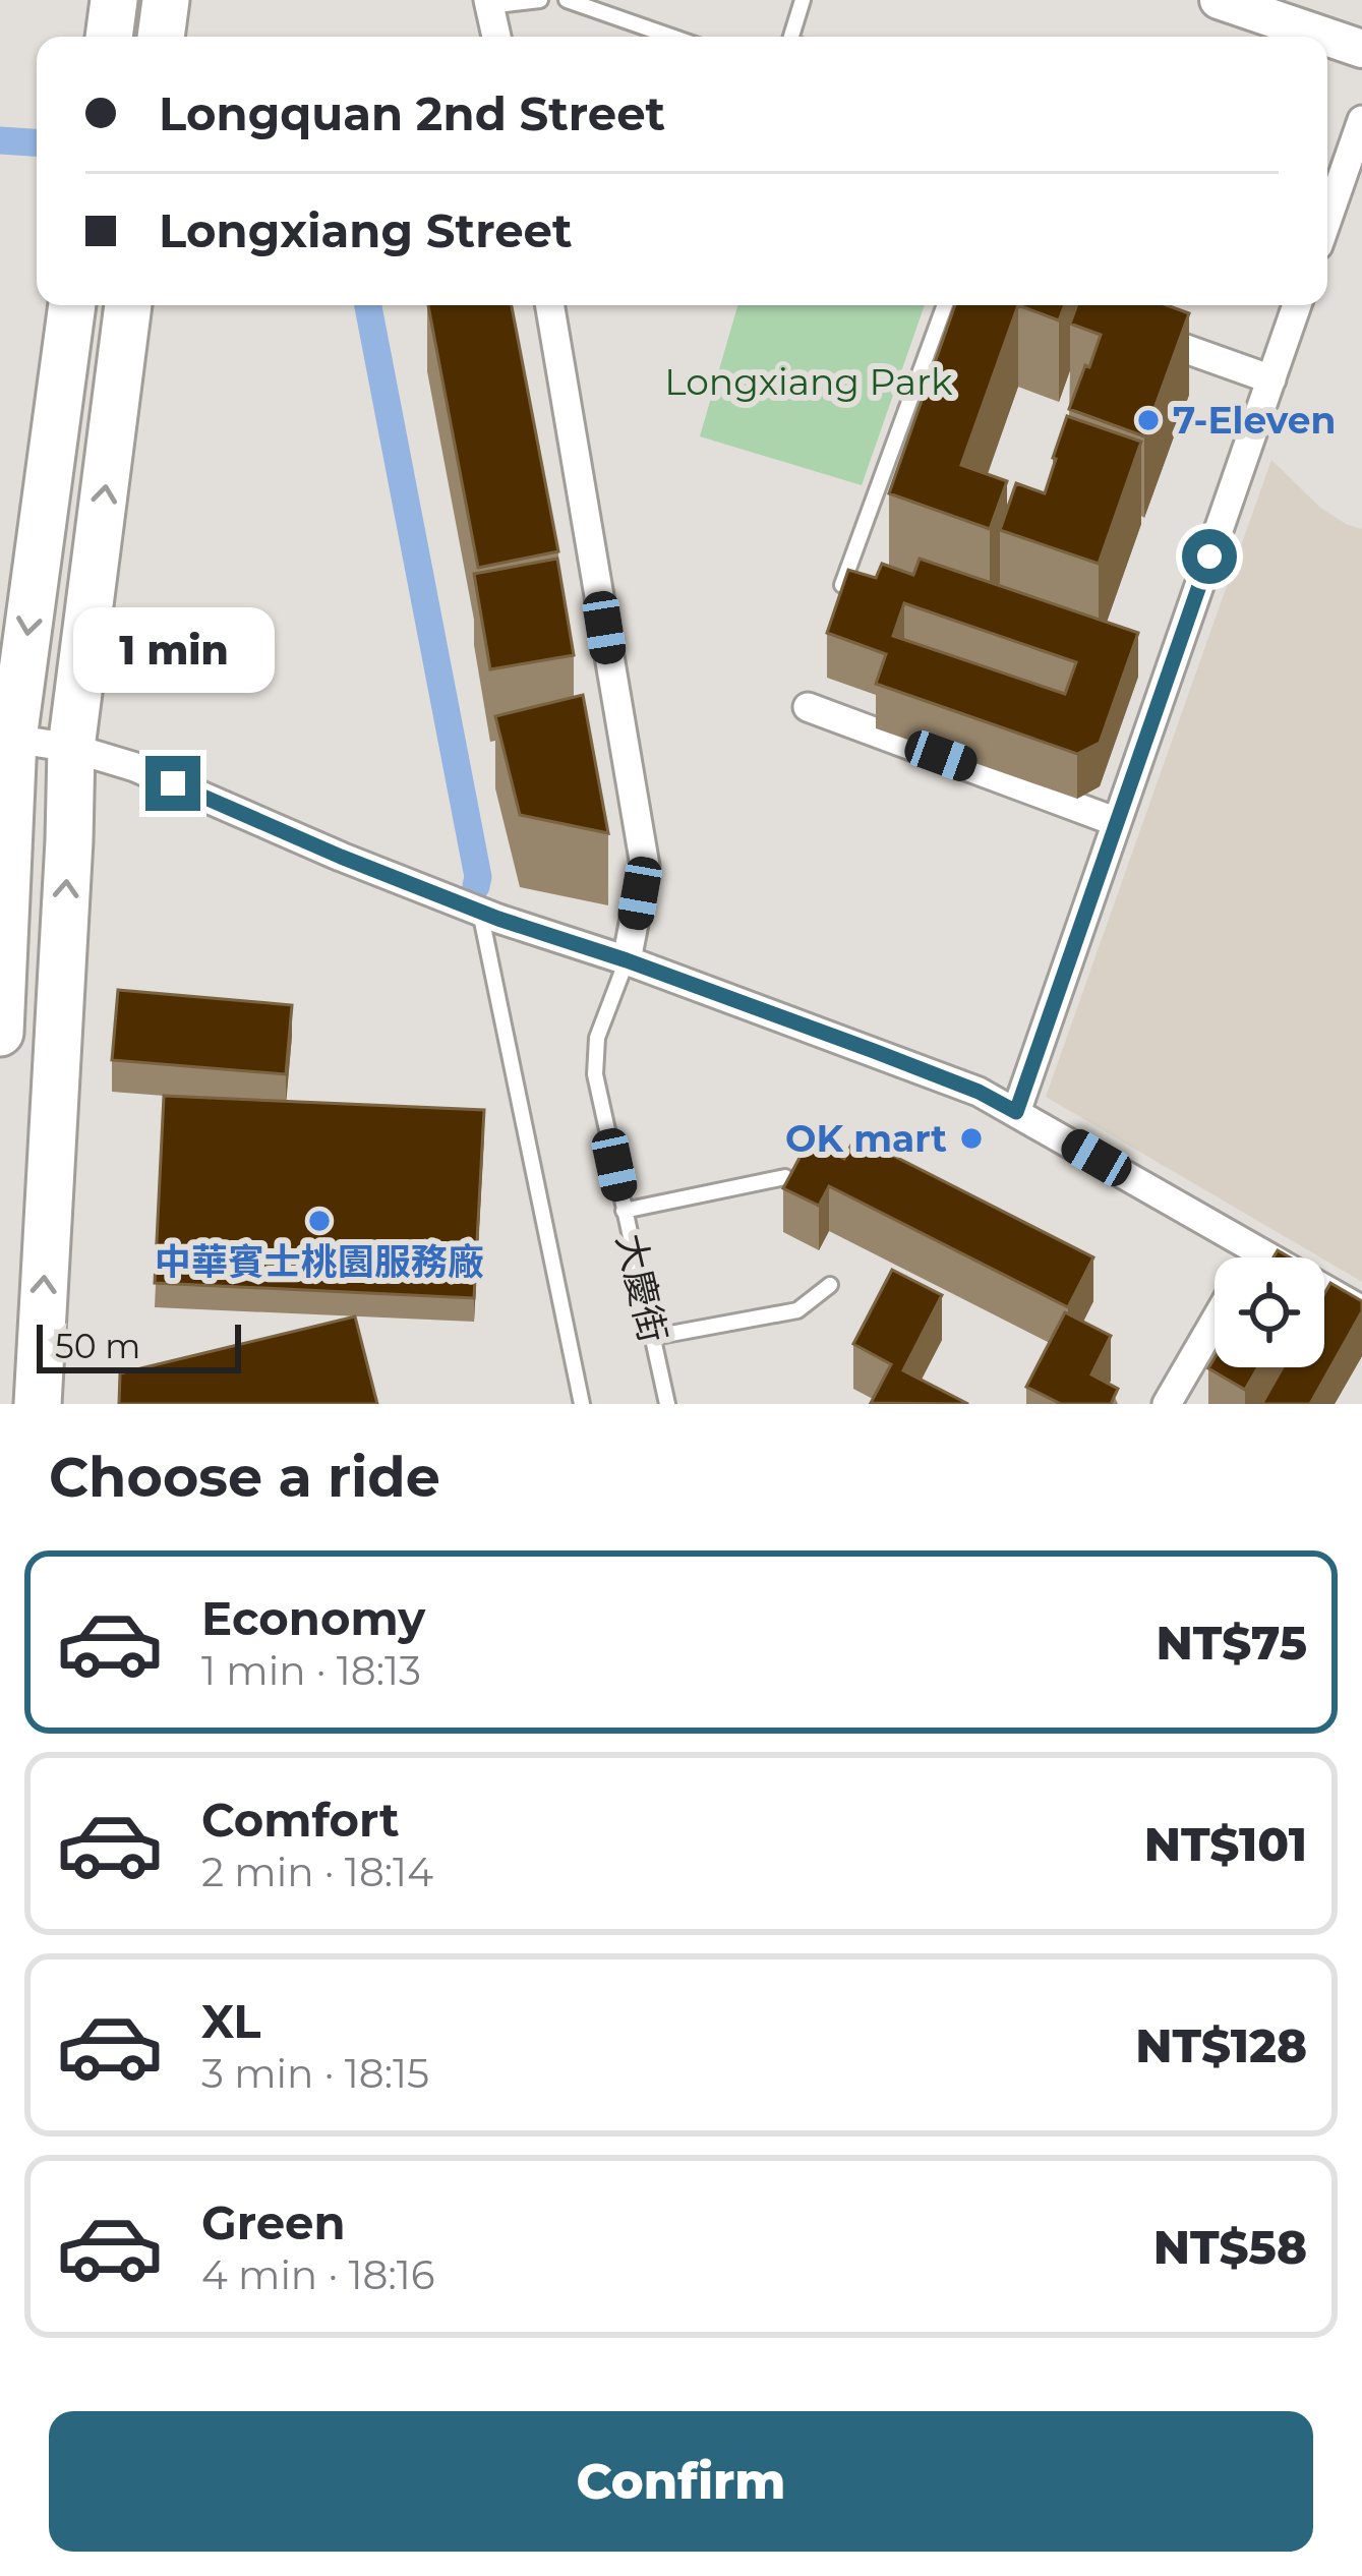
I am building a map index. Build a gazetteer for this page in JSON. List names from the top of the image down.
{
  "streets": {
    "lane": ["大慶街"]
  },
  "parks": ["Longxiang Park"],
  "places": ["7-Eleven", "OK mart", "中華賓士桃園服務廠"],
  "scale_bar": "50 m",
  "page": {
    "banner": ["Longquan 2nd Street", "Longxiang Street"],
    "bubble": "1 min",
    "scale": "50 m",
    "heading": "Choose a ride",
    "list": [
      {
        "name": "Economy",
        "note": "1 min · 18:13",
        "value": "NT$75"
      },
      {
        "name": "Comfort",
        "note": "2 min · 18:14",
        "value": "NT$101"
      },
      {
        "name": "XL",
        "note": "3 min · 18:15",
        "value": "NT$128"
      },
      {
        "name": "Green",
        "note": "4 min · 18:16",
        "value": "NT$58"
      }
    ],
    "buttons": "Confirm"
  }
}
